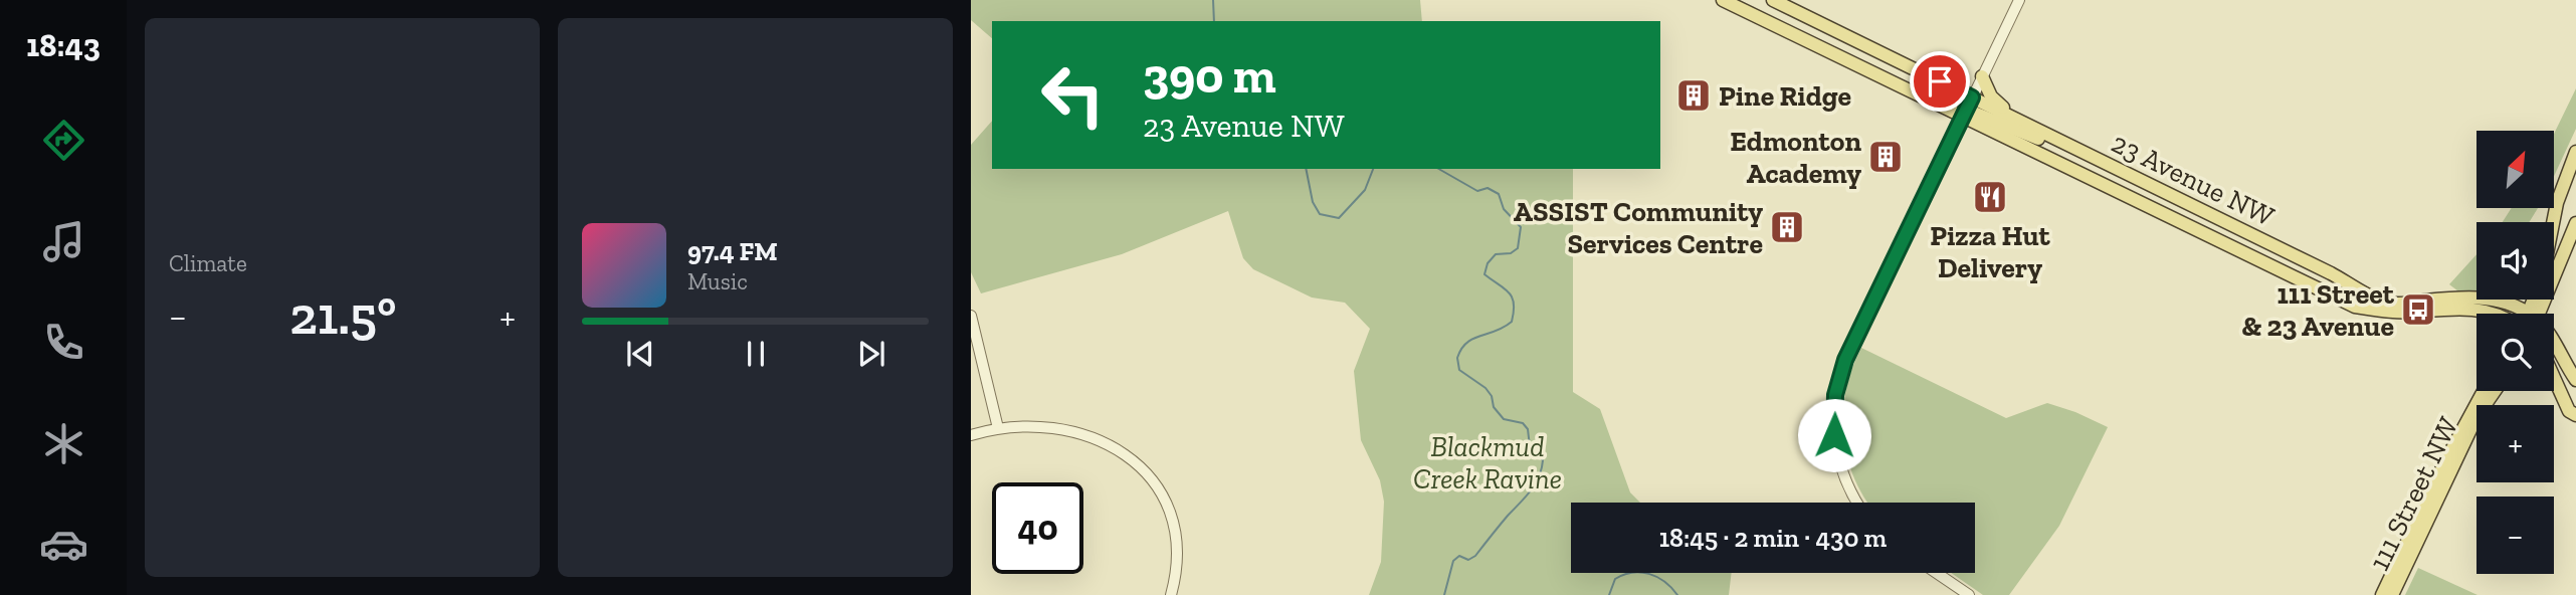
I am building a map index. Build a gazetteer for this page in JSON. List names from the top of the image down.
{
  "streets": {
    "main road": ["23 Avenue NW", "111 Street NW"]
  },
  "parks": ["Blackmud Creek Ravine"],
  "places": {
    "building": ["Pine Ridge", "Edmonton Academy", "ASSIST Community Services Centre"],
    "restaurant": ["Pizza Hut Delivery"],
    "bus stop": ["111 Street & 23 Avenue"]
  },
  "north": "top right",
  "page": {
    "tabs": "18:43",
    "tile": "Climate",
    "turn": ["390 m", "23 Avenue NW"],
    "map_buttons": ["+", "−"],
    "song": ["97.4 FM", "Music"],
    "heat": ["−", "21.5°", "+"],
    "limit": "40",
    "trip": "18:45 · 2 min · 430 m"
  }
}
